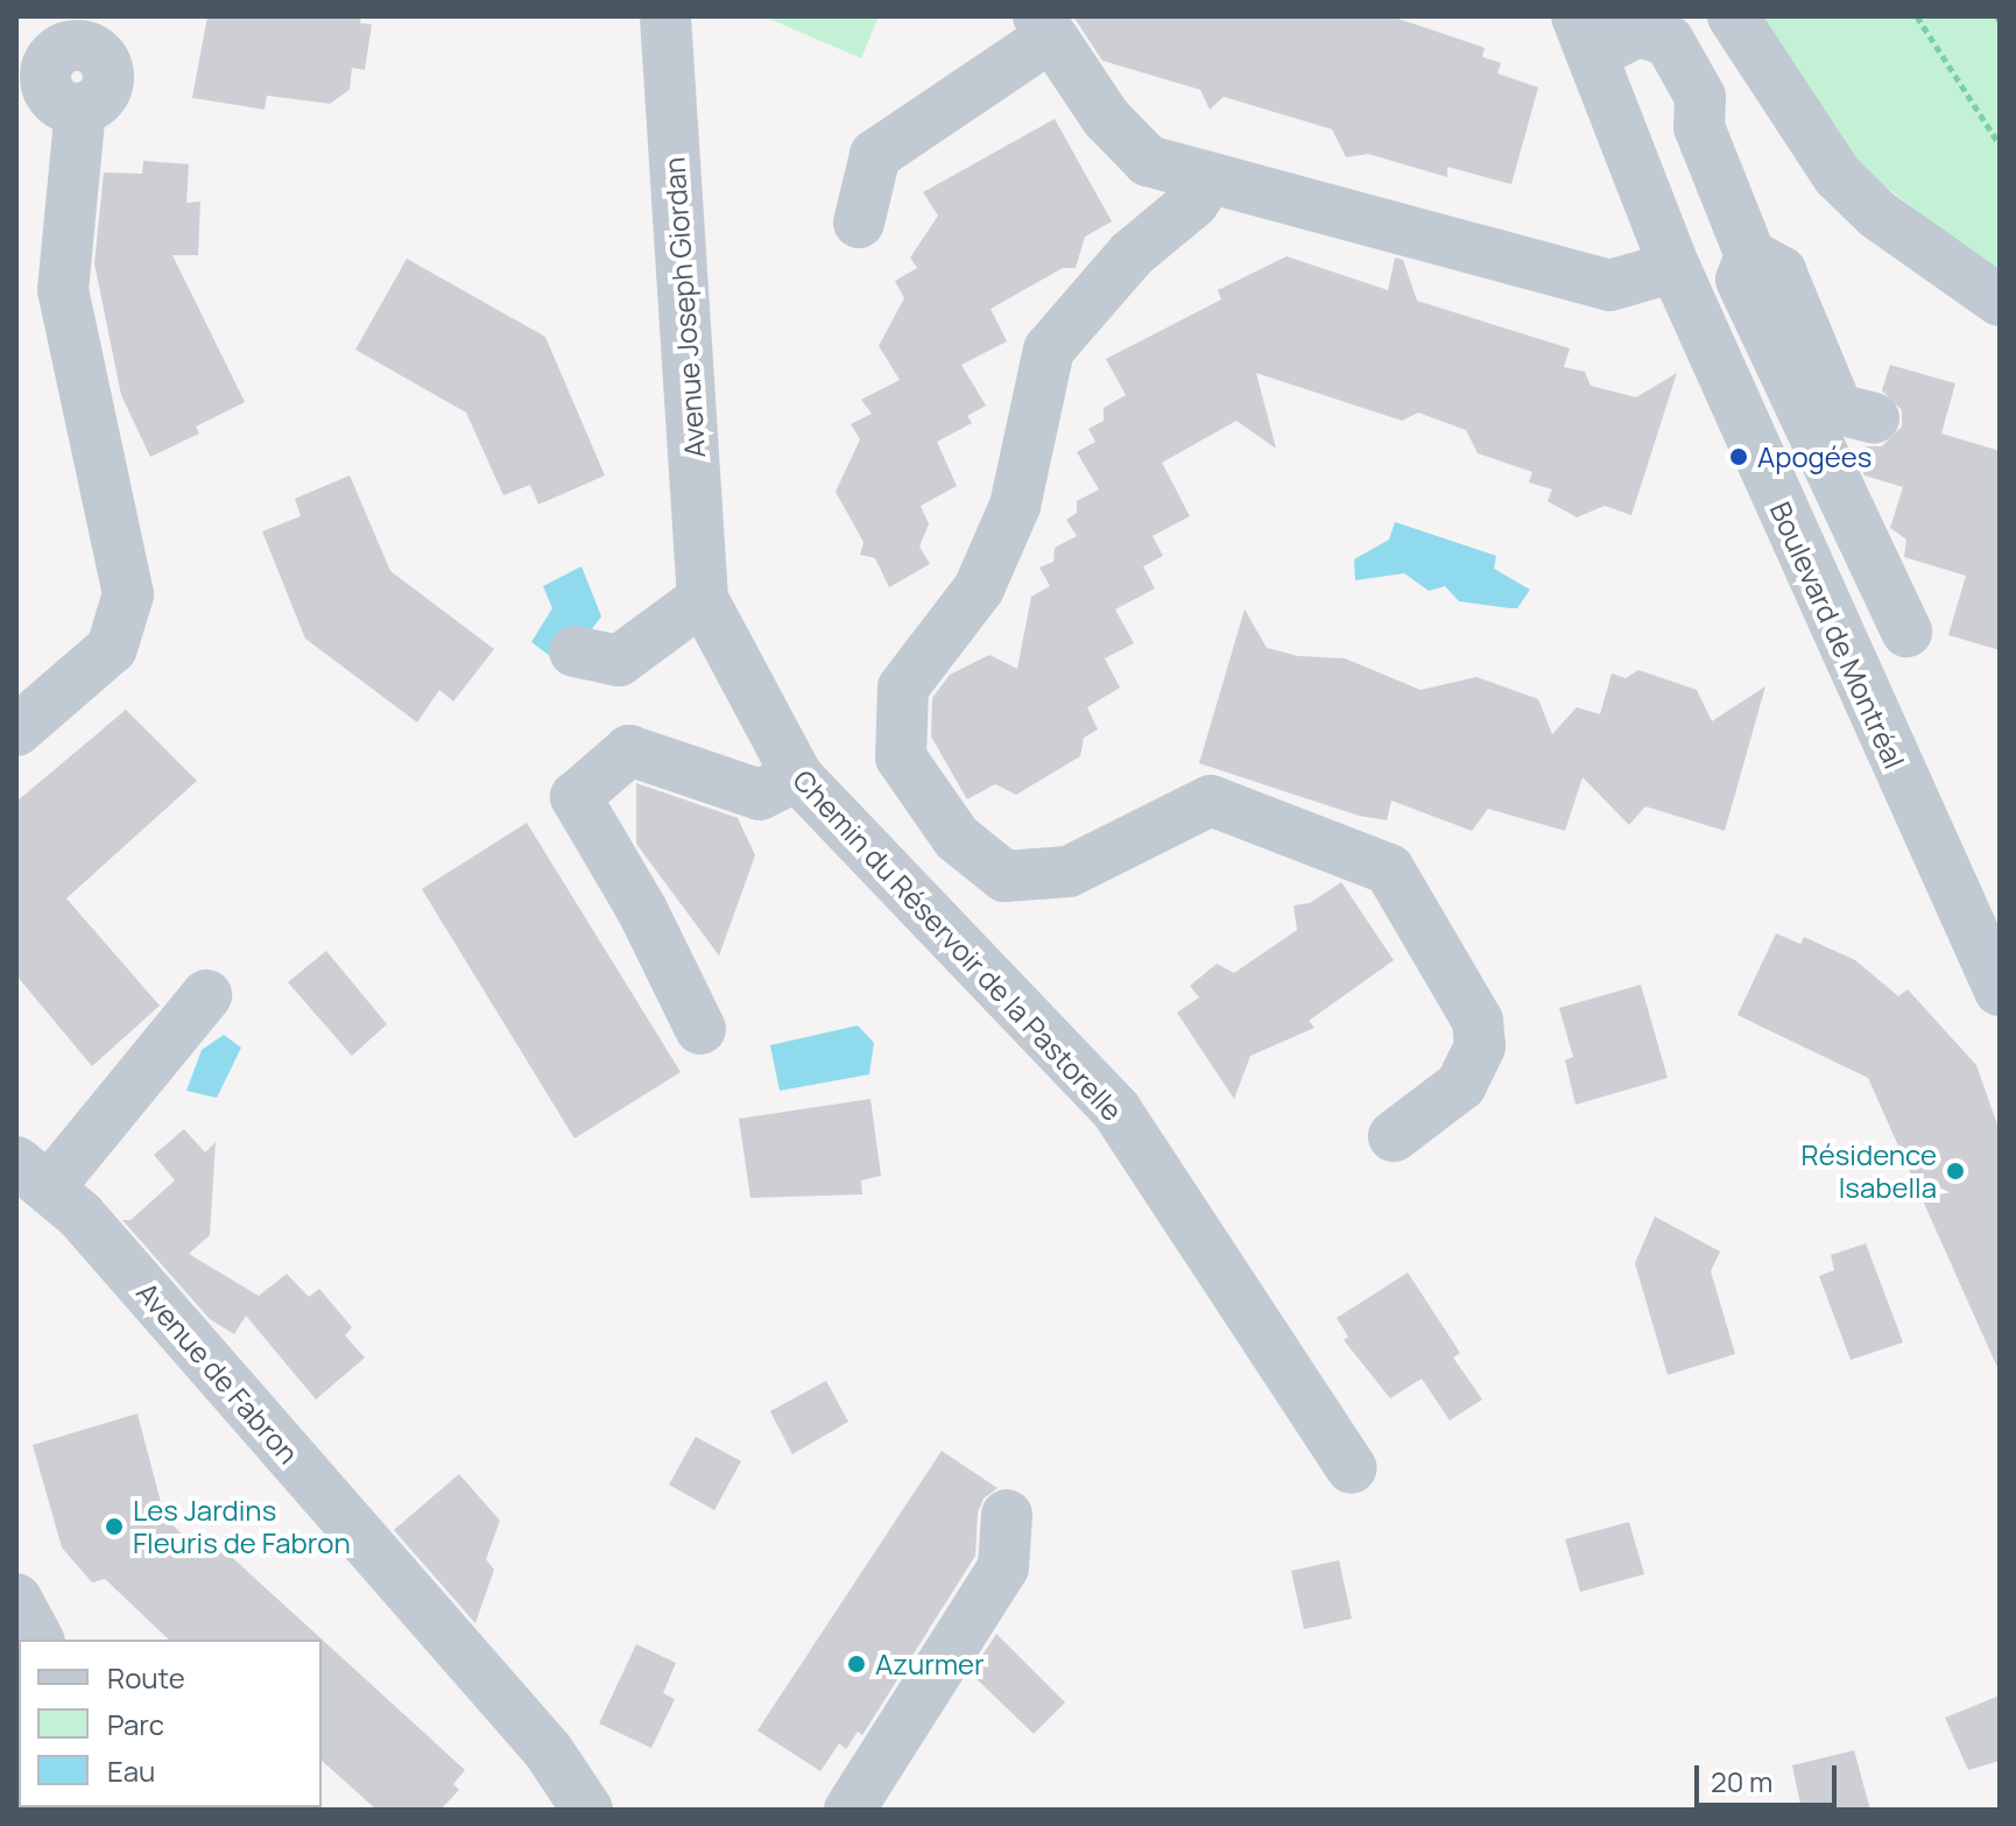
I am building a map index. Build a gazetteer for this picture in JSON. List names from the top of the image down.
{
  "streets": {
    "street": [
      "Avenue Joseph Giordan",
      "Boulevard de Montréal",
      "Chemin du Réservoir de la Pastorelle",
      "Avenue de Fabron"
    ]
  },
  "crossings": [
    ["Avenue Joseph Giordan", "Chemin du Réservoir de la Pastorelle"]
  ],
  "places": [
    "Apogées",
    "Résidence Isabella",
    "Les Jardins Fleuris de Fabron",
    "Azurmer"
  ],
  "legend": ["Route", "Parc", "Eau"],
  "scale_bar": "20 m"
}
